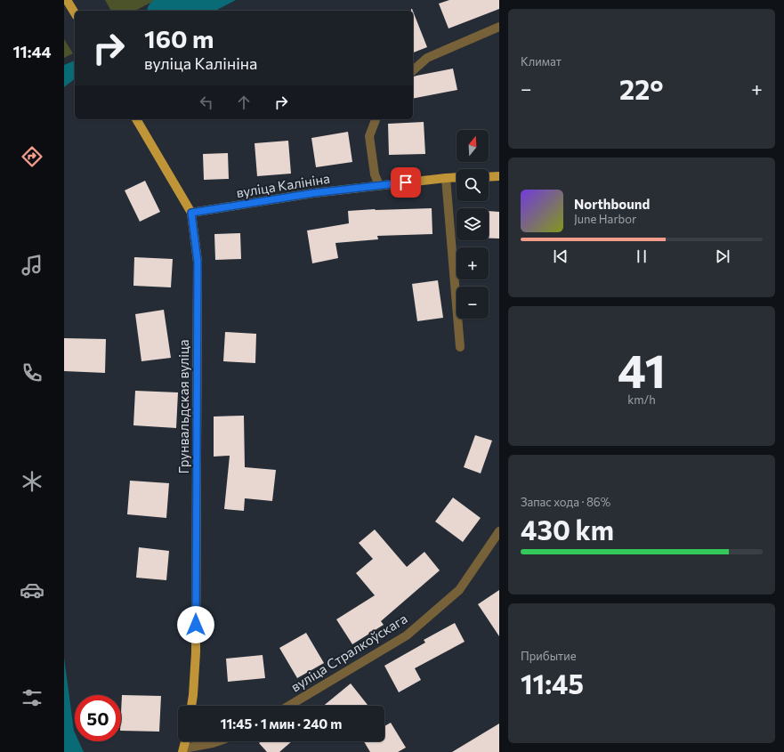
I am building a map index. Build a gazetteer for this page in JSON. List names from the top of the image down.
{
  "streets": {
    "main road": ["вуліца Калініна", "Грунвальдская вуліца"],
    "street": ["вуліца Стралкоўскага"]
  },
  "crossings": [
    ["вуліца Калініна", "Грунвальдская вуліца"]
  ],
  "north": "top",
  "page": {
    "tabs": "11:44",
    "tile": [
      "Климат",
      ["41", "km/h"],
      ["Запас хода · 86%", "430 km"],
      ["Прибытие", "11:45"]
    ],
    "turn": ["160 m", "вуліца Калініна"],
    "heat": ["−", "22°", "+"],
    "map_buttons": ["+", "−"],
    "song": ["Northbound", "June Harbor"],
    "limit": "50",
    "trip": "11:45 · 1 мин · 240 m"
  }
}
